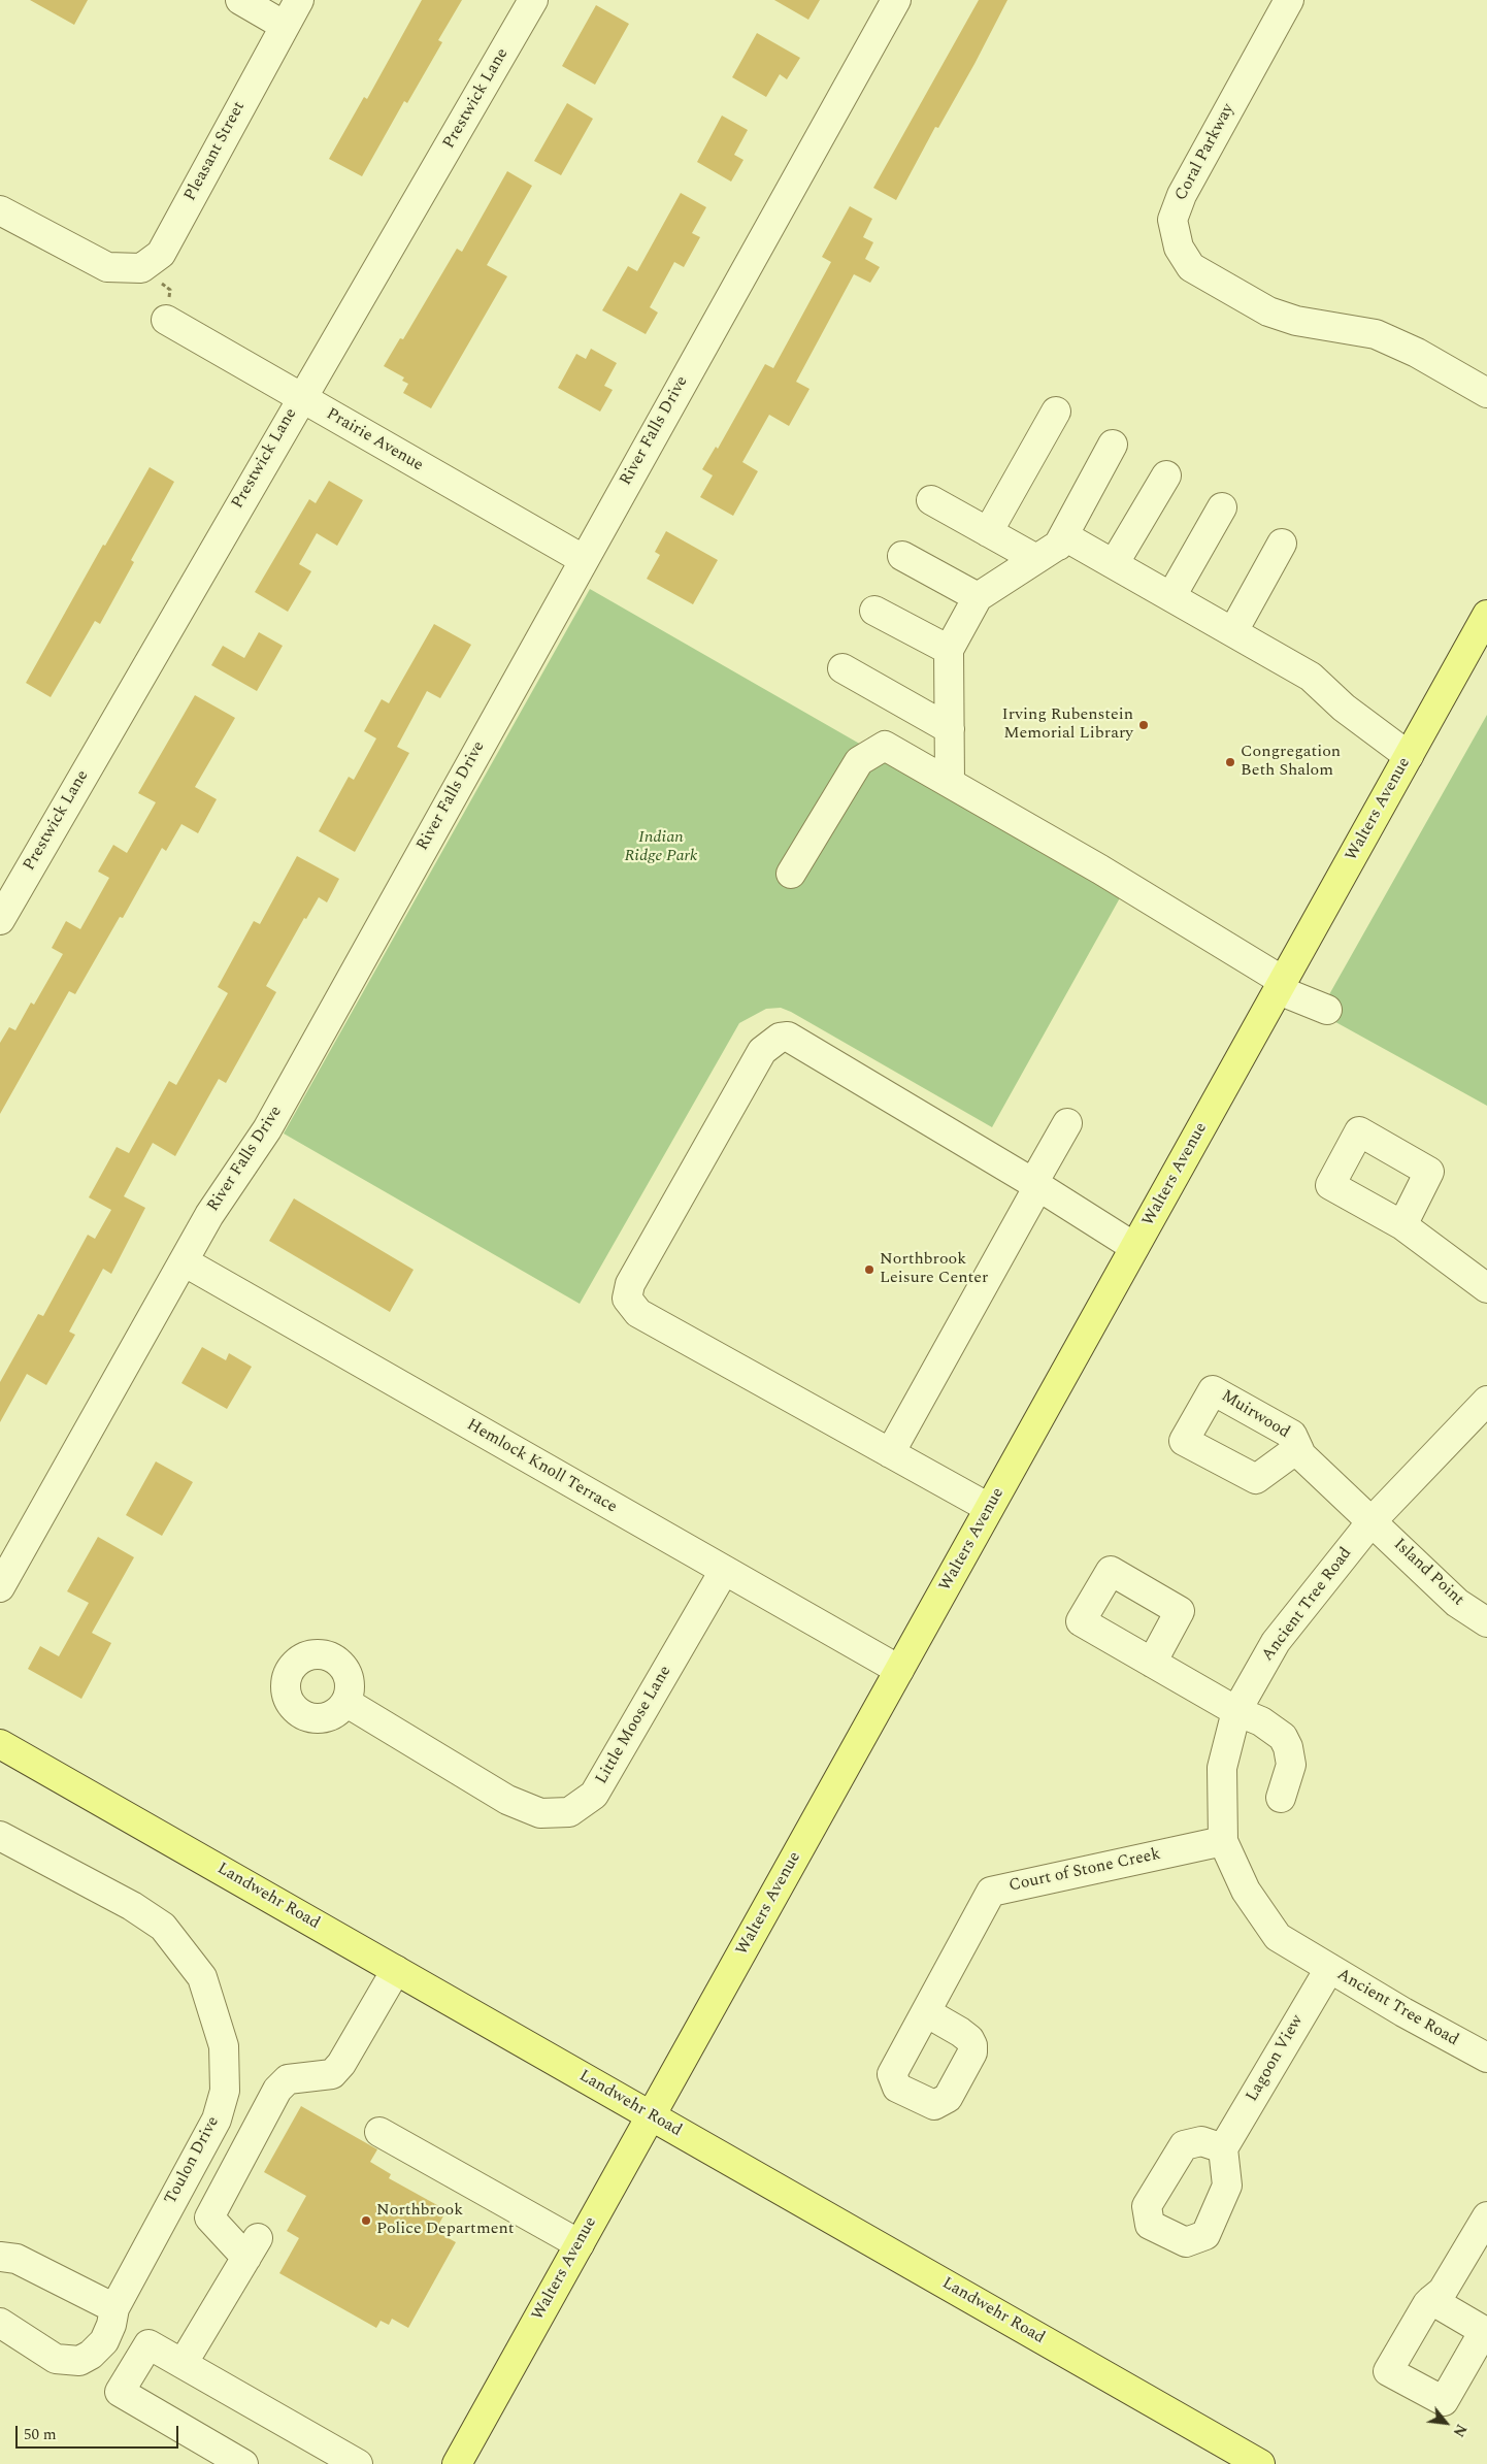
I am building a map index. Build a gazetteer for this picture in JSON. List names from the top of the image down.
{
  "streets": {
    "main road": ["Walters Avenue", "Landwehr Road"],
    "street": [
      "Prestwick Lane",
      "Pleasant Street",
      "Coral Parkway",
      "River Falls Drive",
      "Prairie Avenue",
      "Muirwood",
      "Hemlock Knoll Terrace",
      "Island Point",
      "Ancient Tree Road",
      "Little Moose Lane",
      "Court of Stone Creek",
      "Lagoon View",
      "Toulon Drive"
    ]
  },
  "crossings": [
    ["Prestwick Lane", "Prairie Avenue"],
    ["River Falls Drive", "Prairie Avenue"],
    ["River Falls Drive", "Hemlock Knoll Terrace"],
    ["Walters Avenue", "Hemlock Knoll Terrace"],
    ["Walters Avenue", "Landwehr Road"],
    ["Muirwood", "Island Point"],
    ["Muirwood", "Ancient Tree Road"],
    ["Hemlock Knoll Terrace", "Little Moose Lane"],
    ["Island Point", "Ancient Tree Road"],
    ["Ancient Tree Road", "Court of Stone Creek"],
    ["Ancient Tree Road", "Lagoon View"]
  ],
  "parks": ["Indian Ridge Park"],
  "places": [
    "Irving Rubenstein Memorial Library",
    "Congregation Beth Shalom",
    "Northbrook Leisure Center",
    "Northbrook Police Department"
  ],
  "scale_bar": "50 m",
  "north": "bottom right"
}
